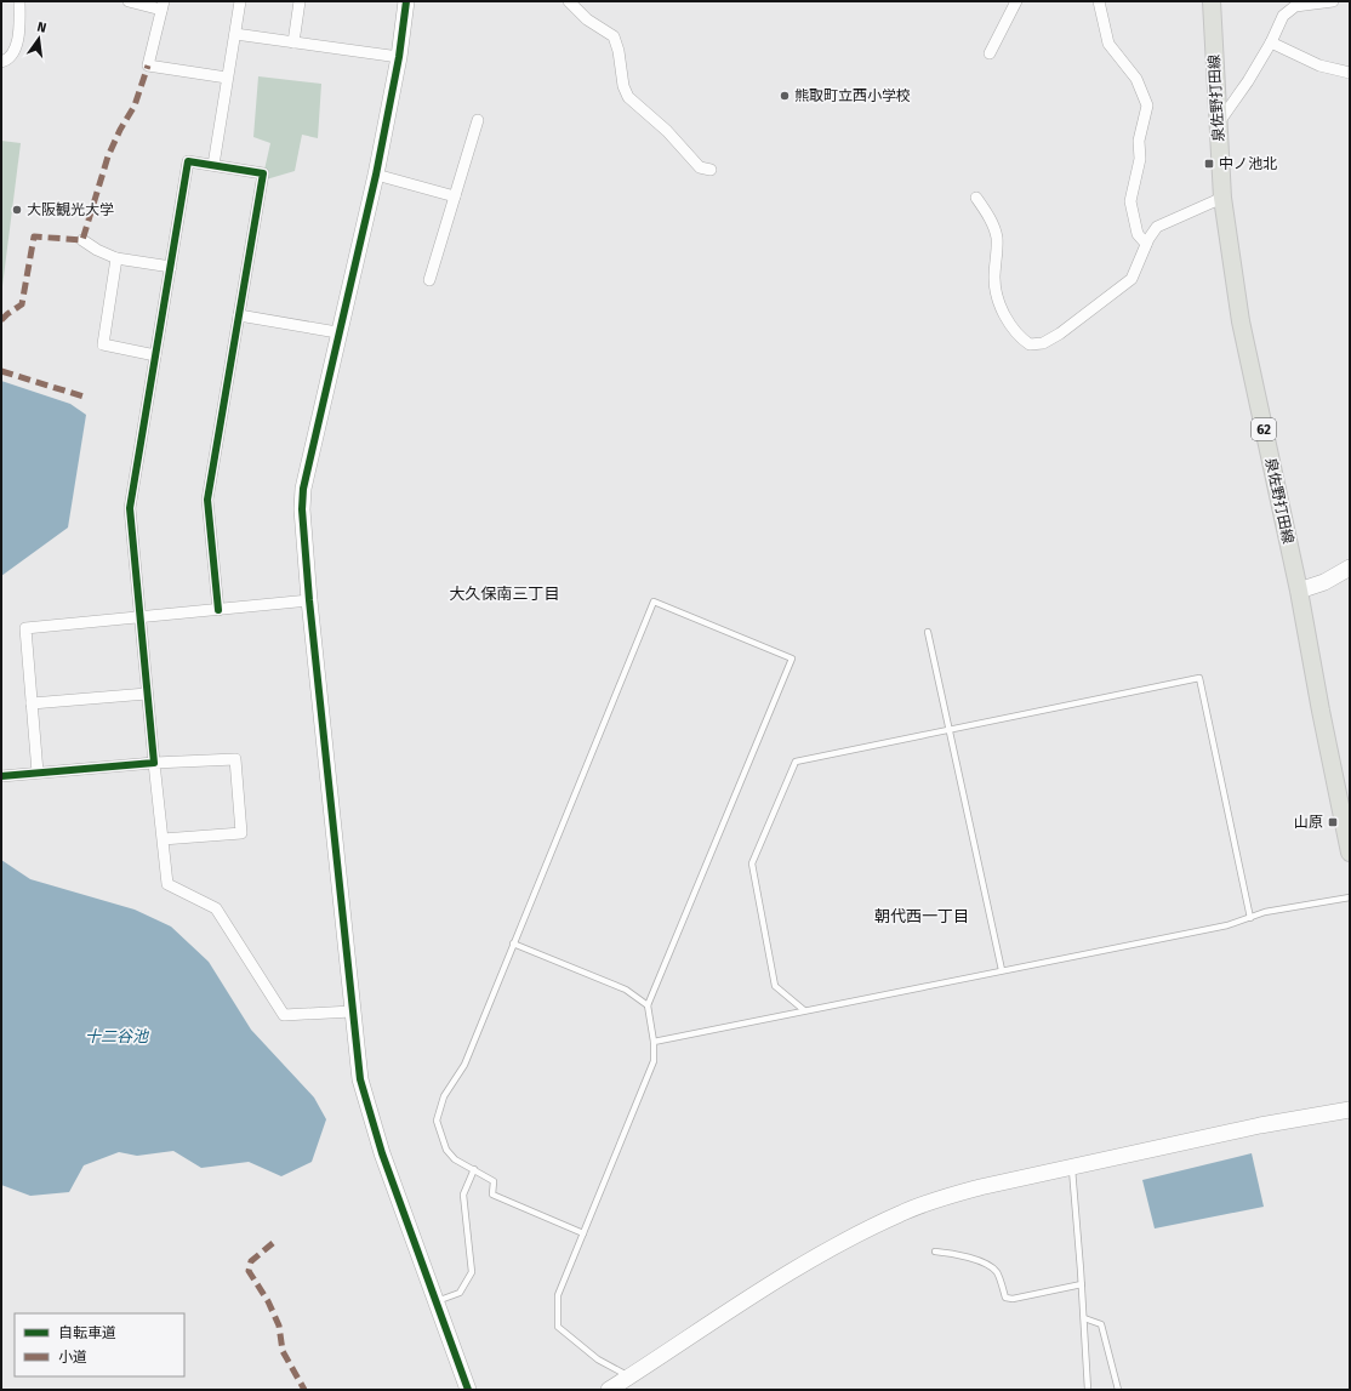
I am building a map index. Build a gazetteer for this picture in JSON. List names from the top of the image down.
{
  "streets": {
    "main road": ["泉佐野打田線", "62"]
  },
  "districts": ["大久保南三丁目", "朝代西一丁目"],
  "water": ["十二谷池"],
  "places": {
    "other": ["熊取町立西小学校", "大阪観光大学"],
    "transit": ["中ノ池北", "山原"]
  },
  "legend": ["自転車道", "小道"],
  "north": "top"
}
